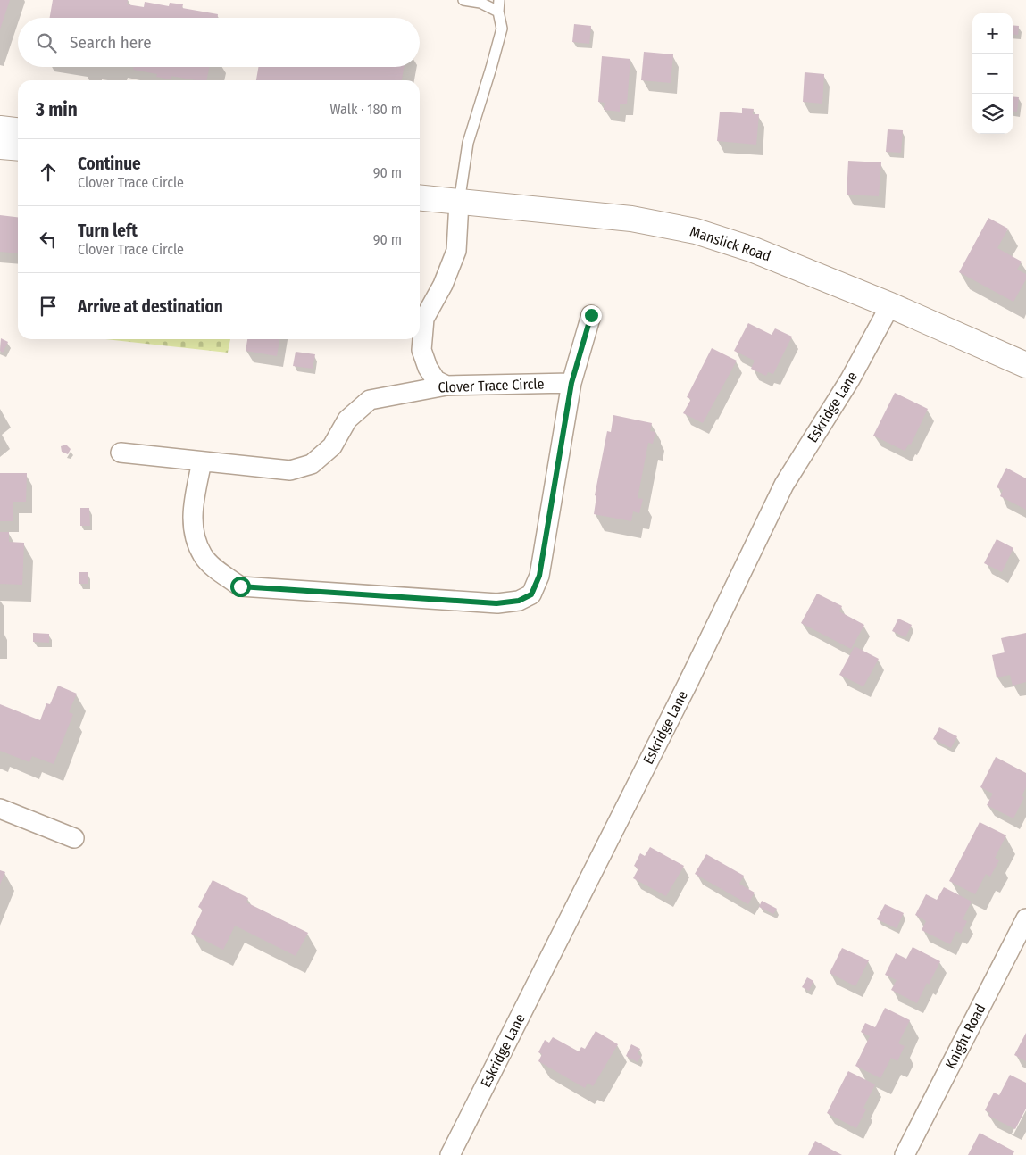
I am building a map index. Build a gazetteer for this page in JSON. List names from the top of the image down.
{
  "streets": {
    "main road": ["Manslick Road"],
    "street": ["Clover Trace Circle", "Eskridge Lane", "Knight Road"]
  },
  "crossings": [
    ["Manslick Road", "Eskridge Lane"]
  ],
  "page": {
    "map_buttons": ["+", "−"],
    "search": "Search here",
    "heading": ["3 min", "Walk · 180 m"],
    "list": [
      ["Continue", "Clover Trace Circle", "90 m"],
      ["Turn left", "Clover Trace Circle", "90 m"],
      "Arrive at destination"
    ]
  }
}
